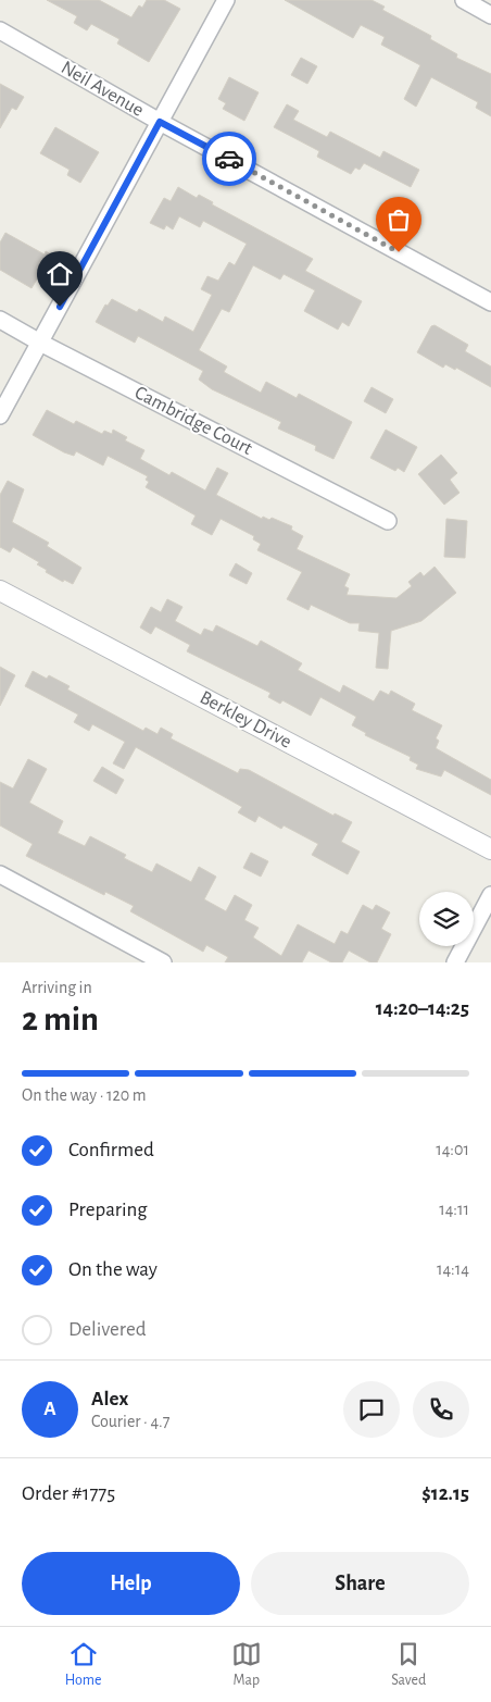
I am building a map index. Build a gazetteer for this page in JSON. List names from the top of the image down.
{
  "streets": {
    "street": ["Neil Avenue", "Cambridge Court", "Berkley Drive"]
  },
  "page": {
    "heading": ["2 min", "Arriving in", "14:20–14:25"],
    "panel": [
      "Alex",
      "Courier · 4.7",
      "Order #1775",
      "$12.15"
    ],
    "bar": "On the way · 120 m",
    "list": [
      ["Confirmed", "14:01"],
      ["Preparing", "14:11"],
      ["On the way", "14:14"],
      "Delivered"
    ],
    "round": "A",
    "buttons": ["Help", "Share"],
    "tabs": ["Home", "Map", "Saved"]
  }
}
